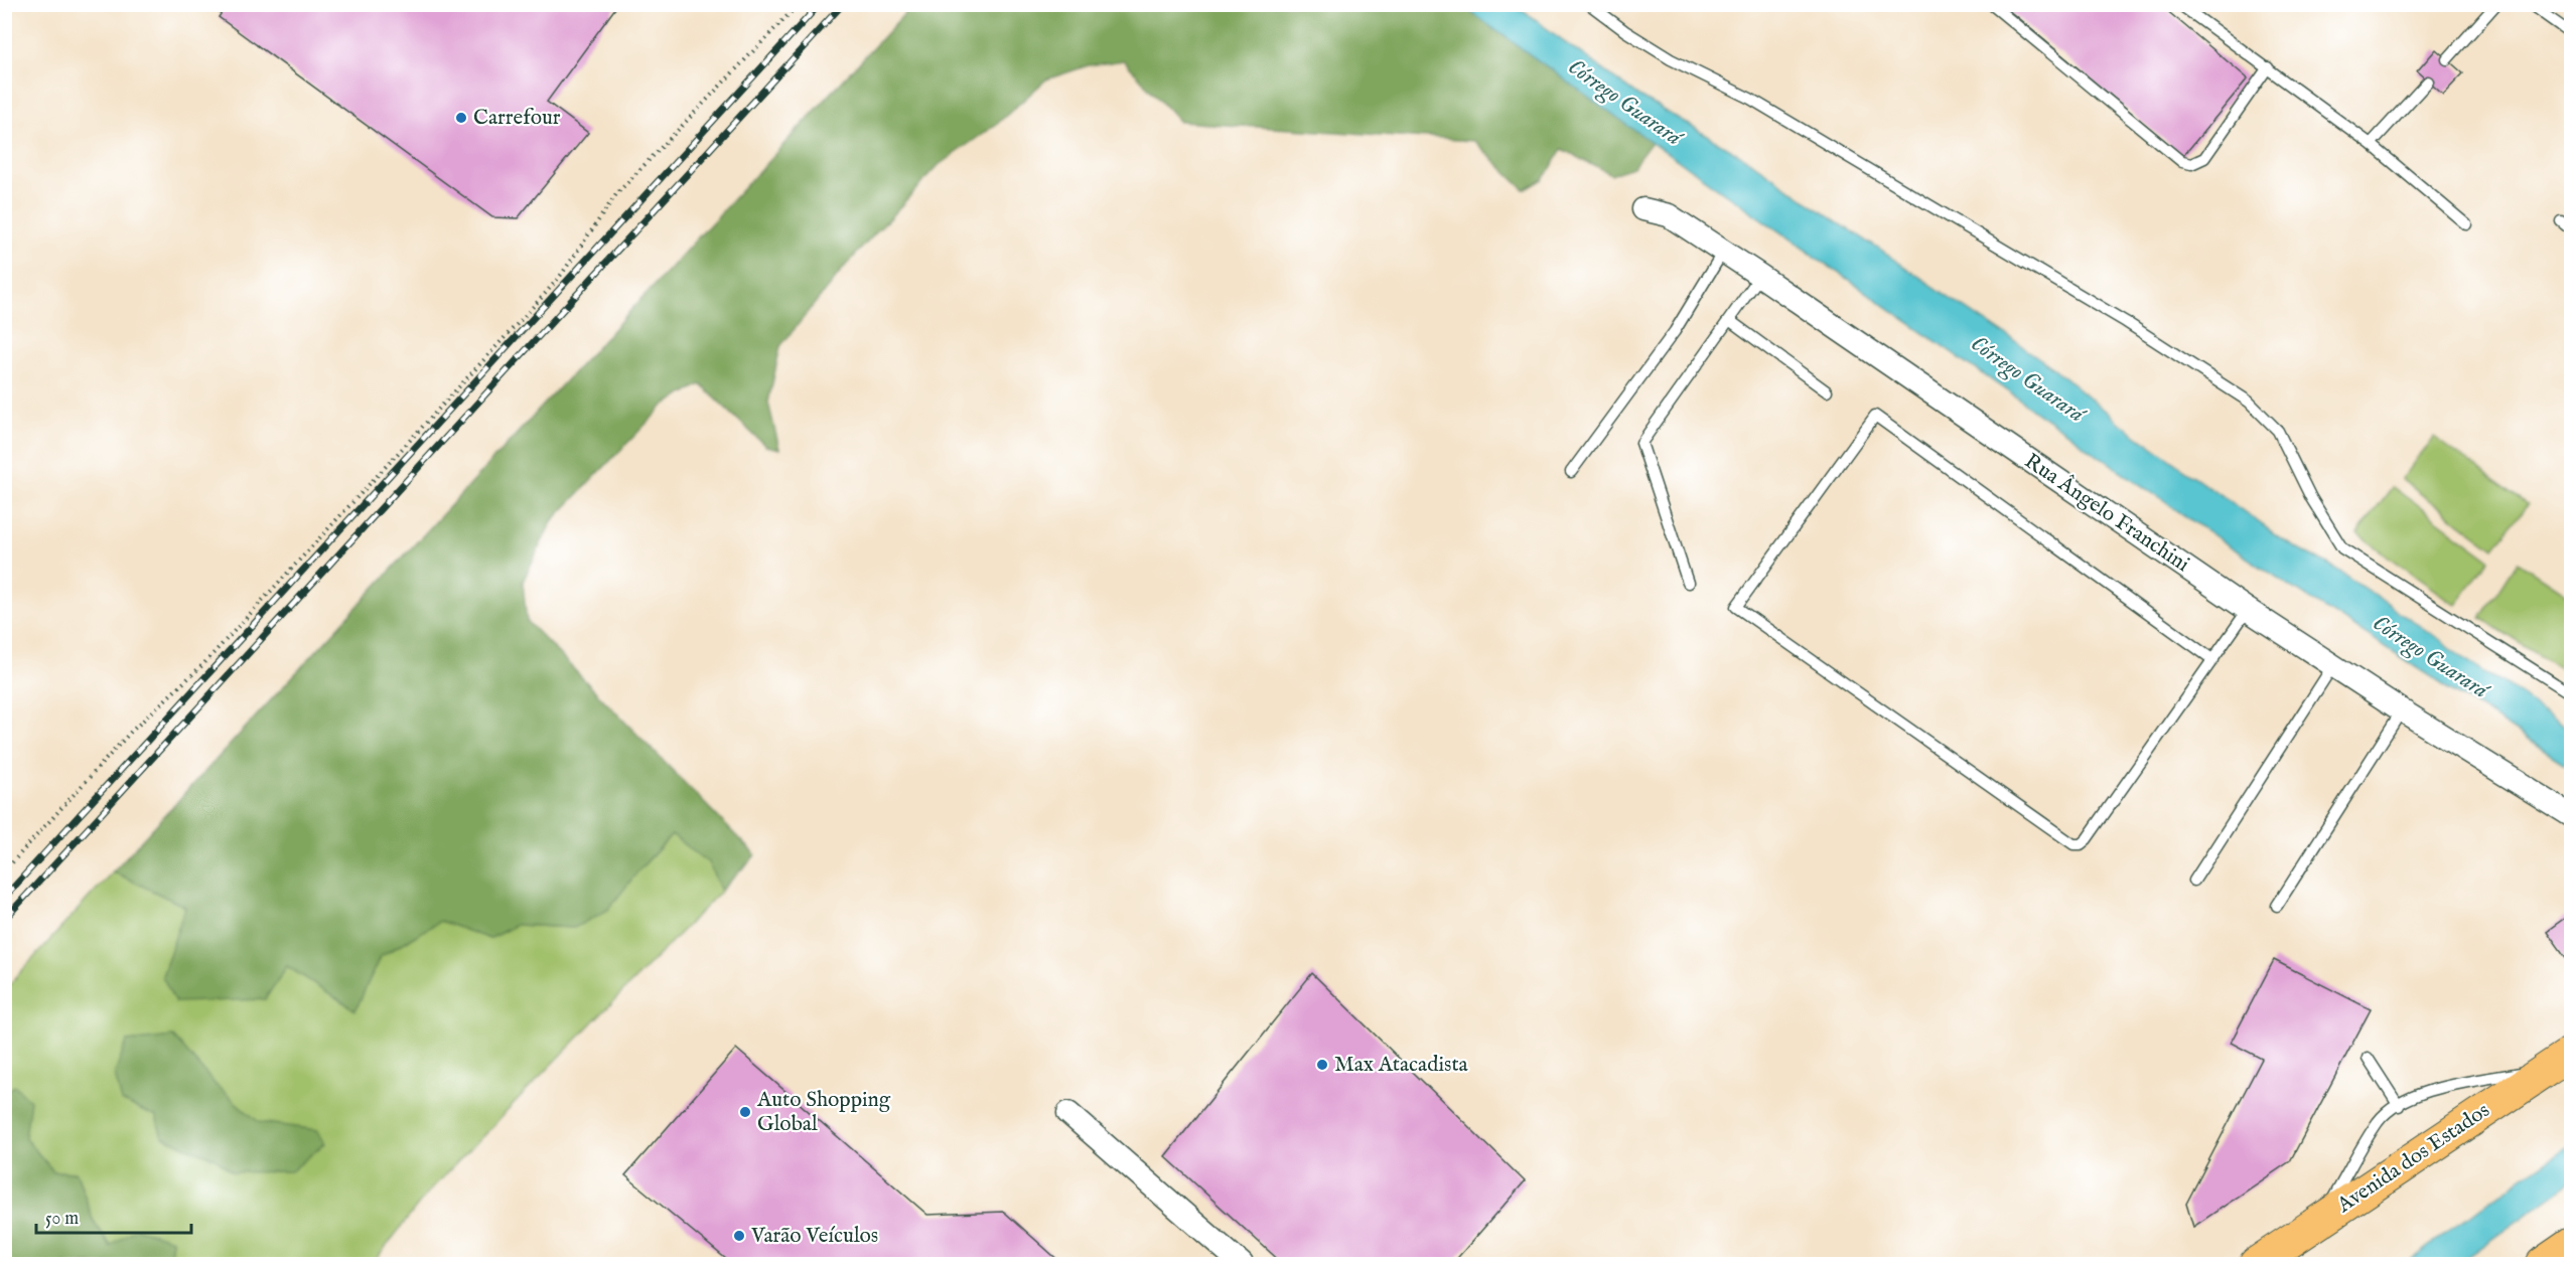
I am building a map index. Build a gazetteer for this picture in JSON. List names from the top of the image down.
{
  "streets": {
    "highway": ["Avenida dos Estados"],
    "street": ["Rua Ângelo Franchini"]
  },
  "water": ["Córrego Guarará"],
  "places": [
    "Carrefour",
    "Max Atacadista",
    "Auto Shopping Global",
    "Varão Veículos"
  ],
  "scale_bar": "50 m"
}
